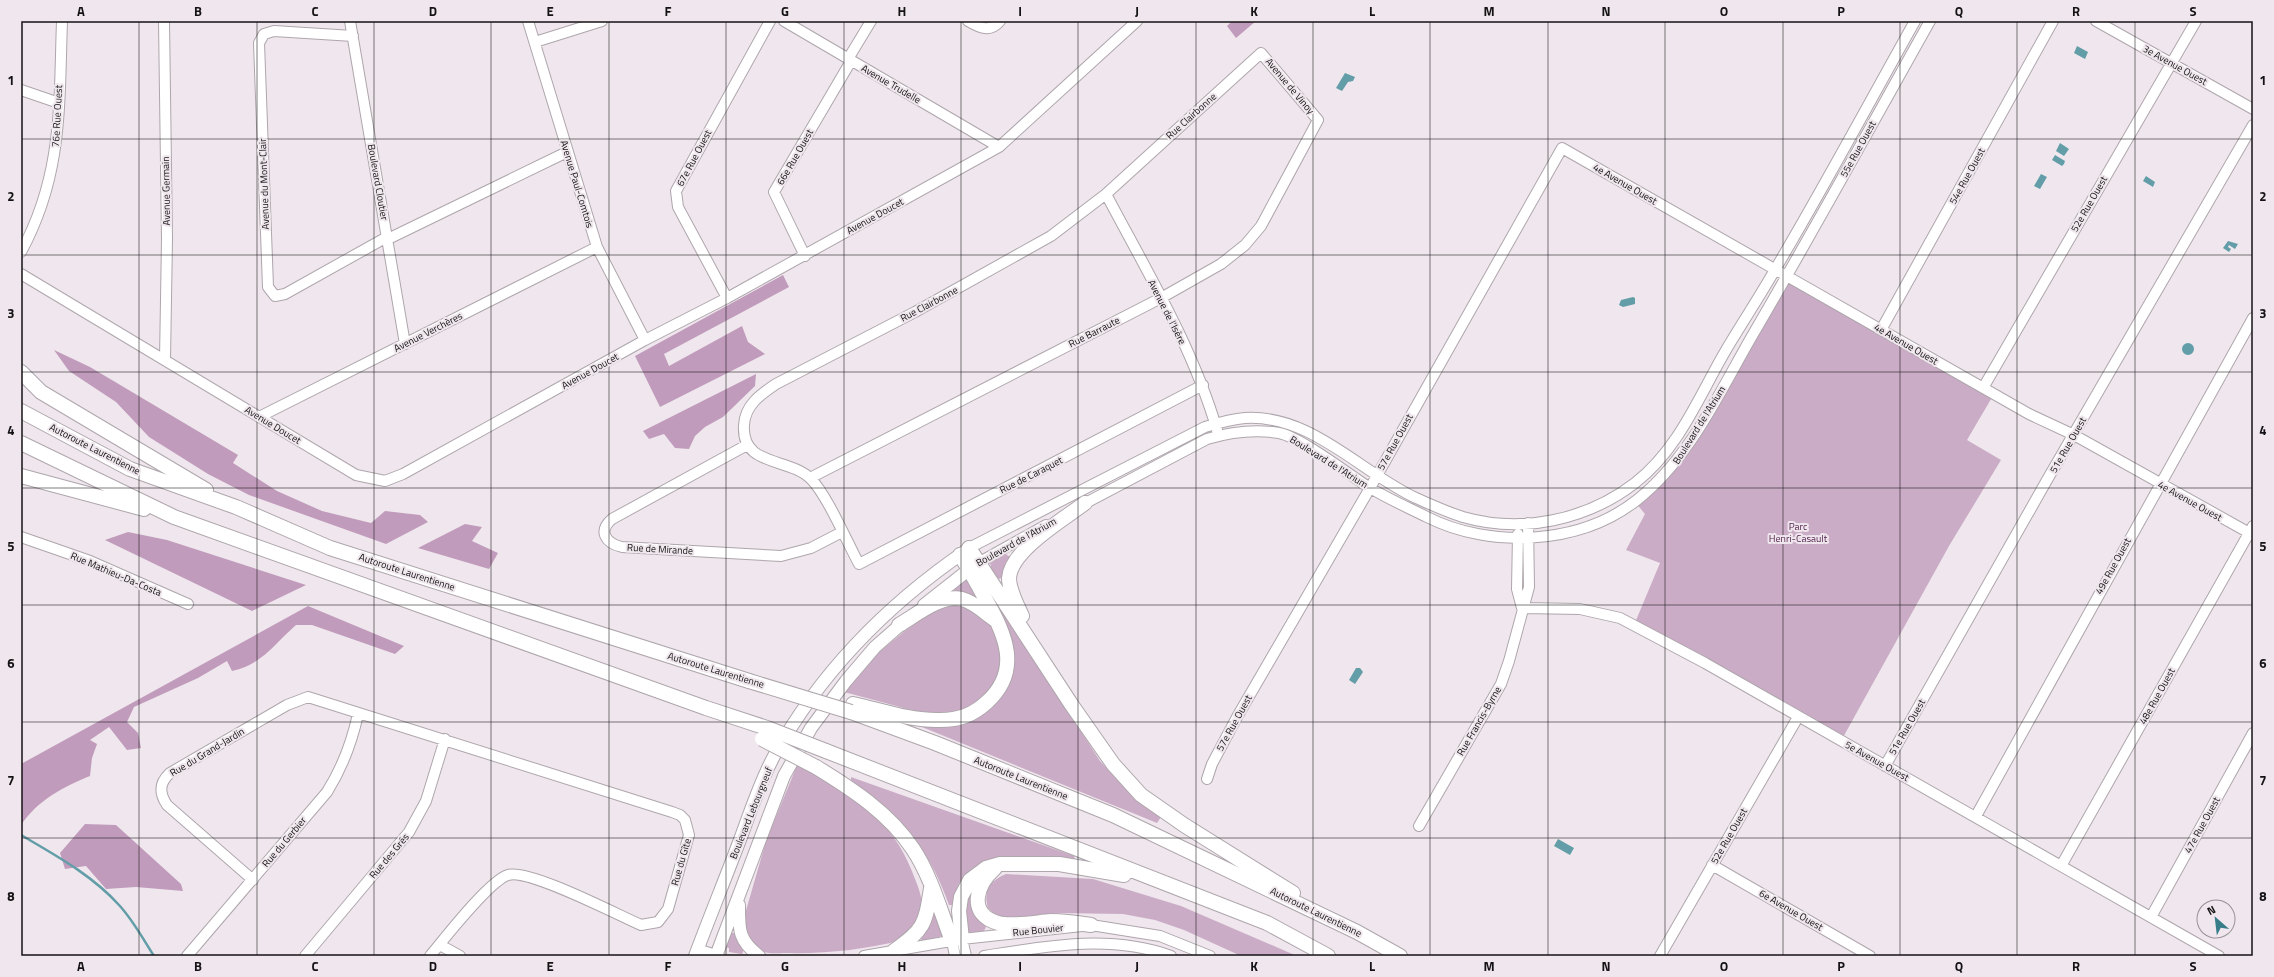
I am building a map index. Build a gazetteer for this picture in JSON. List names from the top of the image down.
{
  "streets": {
    "highway": ["Autoroute Laurentienne"],
    "main road": ["Boulevard de l'Atrium", "Boulevard Lebourgneuf"],
    "street": [
      "3e Avenue Ouest",
      "Avenue Trudelle",
      "Avenue de Vinoy",
      "76e Rue Ouest",
      "Rue Clairbonne",
      "55e Rue Ouest",
      "66e Rue Ouest",
      "67e Rue Ouest",
      "54e Rue Ouest",
      "Boulevard Cloutier",
      "Avenue du Mont-Clair",
      "Avenue Paul-Comtois",
      "4e Avenue Ouest",
      "Avenue Germain",
      "52e Rue Ouest",
      "Avenue Doucet",
      "Avenue de l'Isère",
      "Avenue Verchères",
      "Rue Barraute",
      "57e Rue Ouest",
      "51e Rue Ouest",
      "Rue de Caraquet",
      "Rue de Mirande",
      "49e Rue Ouest",
      "Rue Mathieu-Da-Costa",
      "48e Rue Ouest",
      "Rue Francis-Byrne",
      "Rue du Grand-Jardin",
      "5e Avenue Ouest",
      "47e Rue Ouest",
      "Rue du Gerbier",
      "Rue des Grés",
      "Rue du Gîte",
      "6e Avenue Ouest",
      "Rue Bouvier"
    ]
  },
  "crossings": [
    ["3e Avenue Ouest", "52e Rue Ouest"],
    ["Avenue Trudelle", "66e Rue Ouest"],
    ["Avenue Trudelle", "Avenue Doucet"],
    ["Avenue de Vinoy", "Rue Clairbonne"],
    ["Avenue de Vinoy", "Rue Barraute"],
    ["Rue Clairbonne", "Avenue de l'Isère"],
    ["Rue Clairbonne", "Rue de Mirande"],
    ["55e Rue Ouest", "4e Avenue Ouest"],
    ["55e Rue Ouest", "Boulevard de l'Atrium"],
    ["66e Rue Ouest", "Avenue Doucet"],
    ["67e Rue Ouest", "Avenue Doucet"],
    ["54e Rue Ouest", "4e Avenue Ouest"],
    ["Boulevard Cloutier", "Avenue du Mont-Clair"],
    ["Boulevard Cloutier", "Avenue Verchères"],
    ["Avenue du Mont-Clair", "Avenue Paul-Comtois"],
    ["Avenue Paul-Comtois", "Avenue Doucet"],
    ["Avenue Paul-Comtois", "Avenue Verchères"],
    ["4e Avenue Ouest", "52e Rue Ouest"],
    ["4e Avenue Ouest", "Boulevard de l'Atrium"],
    ["4e Avenue Ouest", "57e Rue Ouest"],
    ["4e Avenue Ouest", "51e Rue Ouest"],
    ["4e Avenue Ouest", "49e Rue Ouest"],
    ["4e Avenue Ouest", "48e Rue Ouest"],
    ["Avenue Germain", "Avenue Doucet"],
    ["52e Rue Ouest", "5e Avenue Ouest"],
    ["52e Rue Ouest", "6e Avenue Ouest"],
    ["Avenue Doucet", "Avenue Verchères"],
    ["Avenue de l'Isère", "Rue Barraute"],
    ["Avenue de l'Isère", "Boulevard de l'Atrium"],
    ["Avenue de l'Isère", "Rue de Caraquet"],
    ["Boulevard de l'Atrium", "57e Rue Ouest"],
    ["Boulevard de l'Atrium", "Rue Francis-Byrne"],
    ["Boulevard de l'Atrium", "Boulevard Lebourgneuf"],
    ["51e Rue Ouest", "5e Avenue Ouest"],
    ["Rue de Caraquet", "Rue de Mirande"],
    ["49e Rue Ouest", "5e Avenue Ouest"],
    ["48e Rue Ouest", "5e Avenue Ouest"],
    ["Rue Francis-Byrne", "5e Avenue Ouest"],
    ["Rue du Grand-Jardin", "Rue du Gerbier"],
    ["Rue du Grand-Jardin", "Rue du Gîte"],
    ["5e Avenue Ouest", "47e Rue Ouest"],
    ["Rue du Gerbier", "Rue du Gîte"],
    ["Rue des Grés", "Rue du Gîte"]
  ],
  "parks": ["Parc Henri-Casault"],
  "north": "top left",
  "grid": {
    "columns": [
      "A",
      "B",
      "C",
      "D",
      "E",
      "F",
      "G",
      "H",
      "I",
      "J",
      "K",
      "L",
      "M",
      "N",
      "O",
      "P",
      "Q",
      "R",
      "S"
    ],
    "rows": [
      "1",
      "2",
      "3",
      "4",
      "5",
      "6",
      "7",
      "8"
    ]
  }
}
